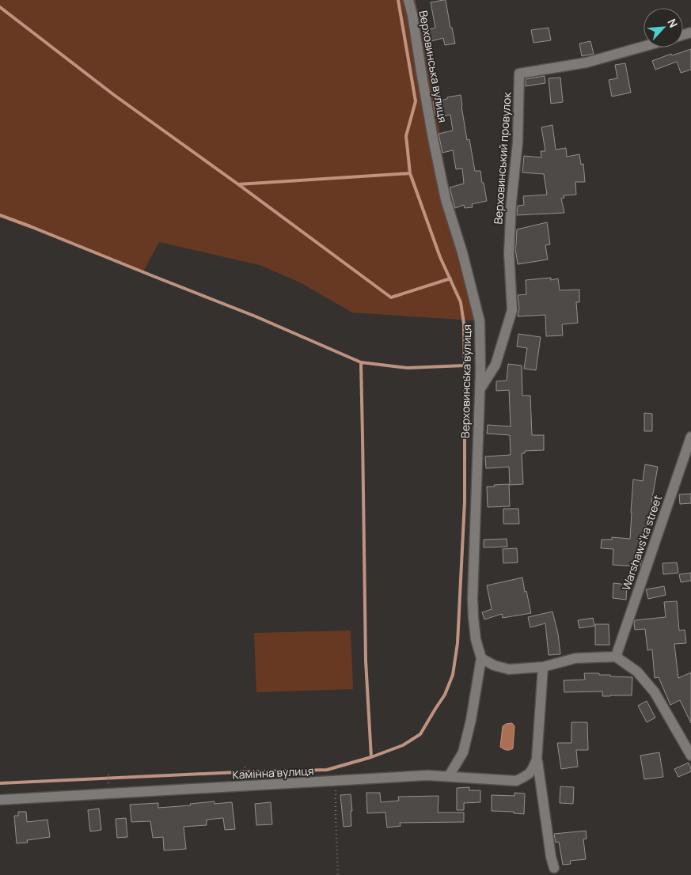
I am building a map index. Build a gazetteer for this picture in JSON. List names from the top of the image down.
{
  "streets": {
    "street": [
      "Верховинська вулиця",
      "Верховинський провулок",
      "Warshaws'ka street",
      "Камінна вулиця"
    ]
  },
  "crossings": [
    ["Верховинська вулиця", "Верховинський провулок"]
  ],
  "north": "top right"
}
